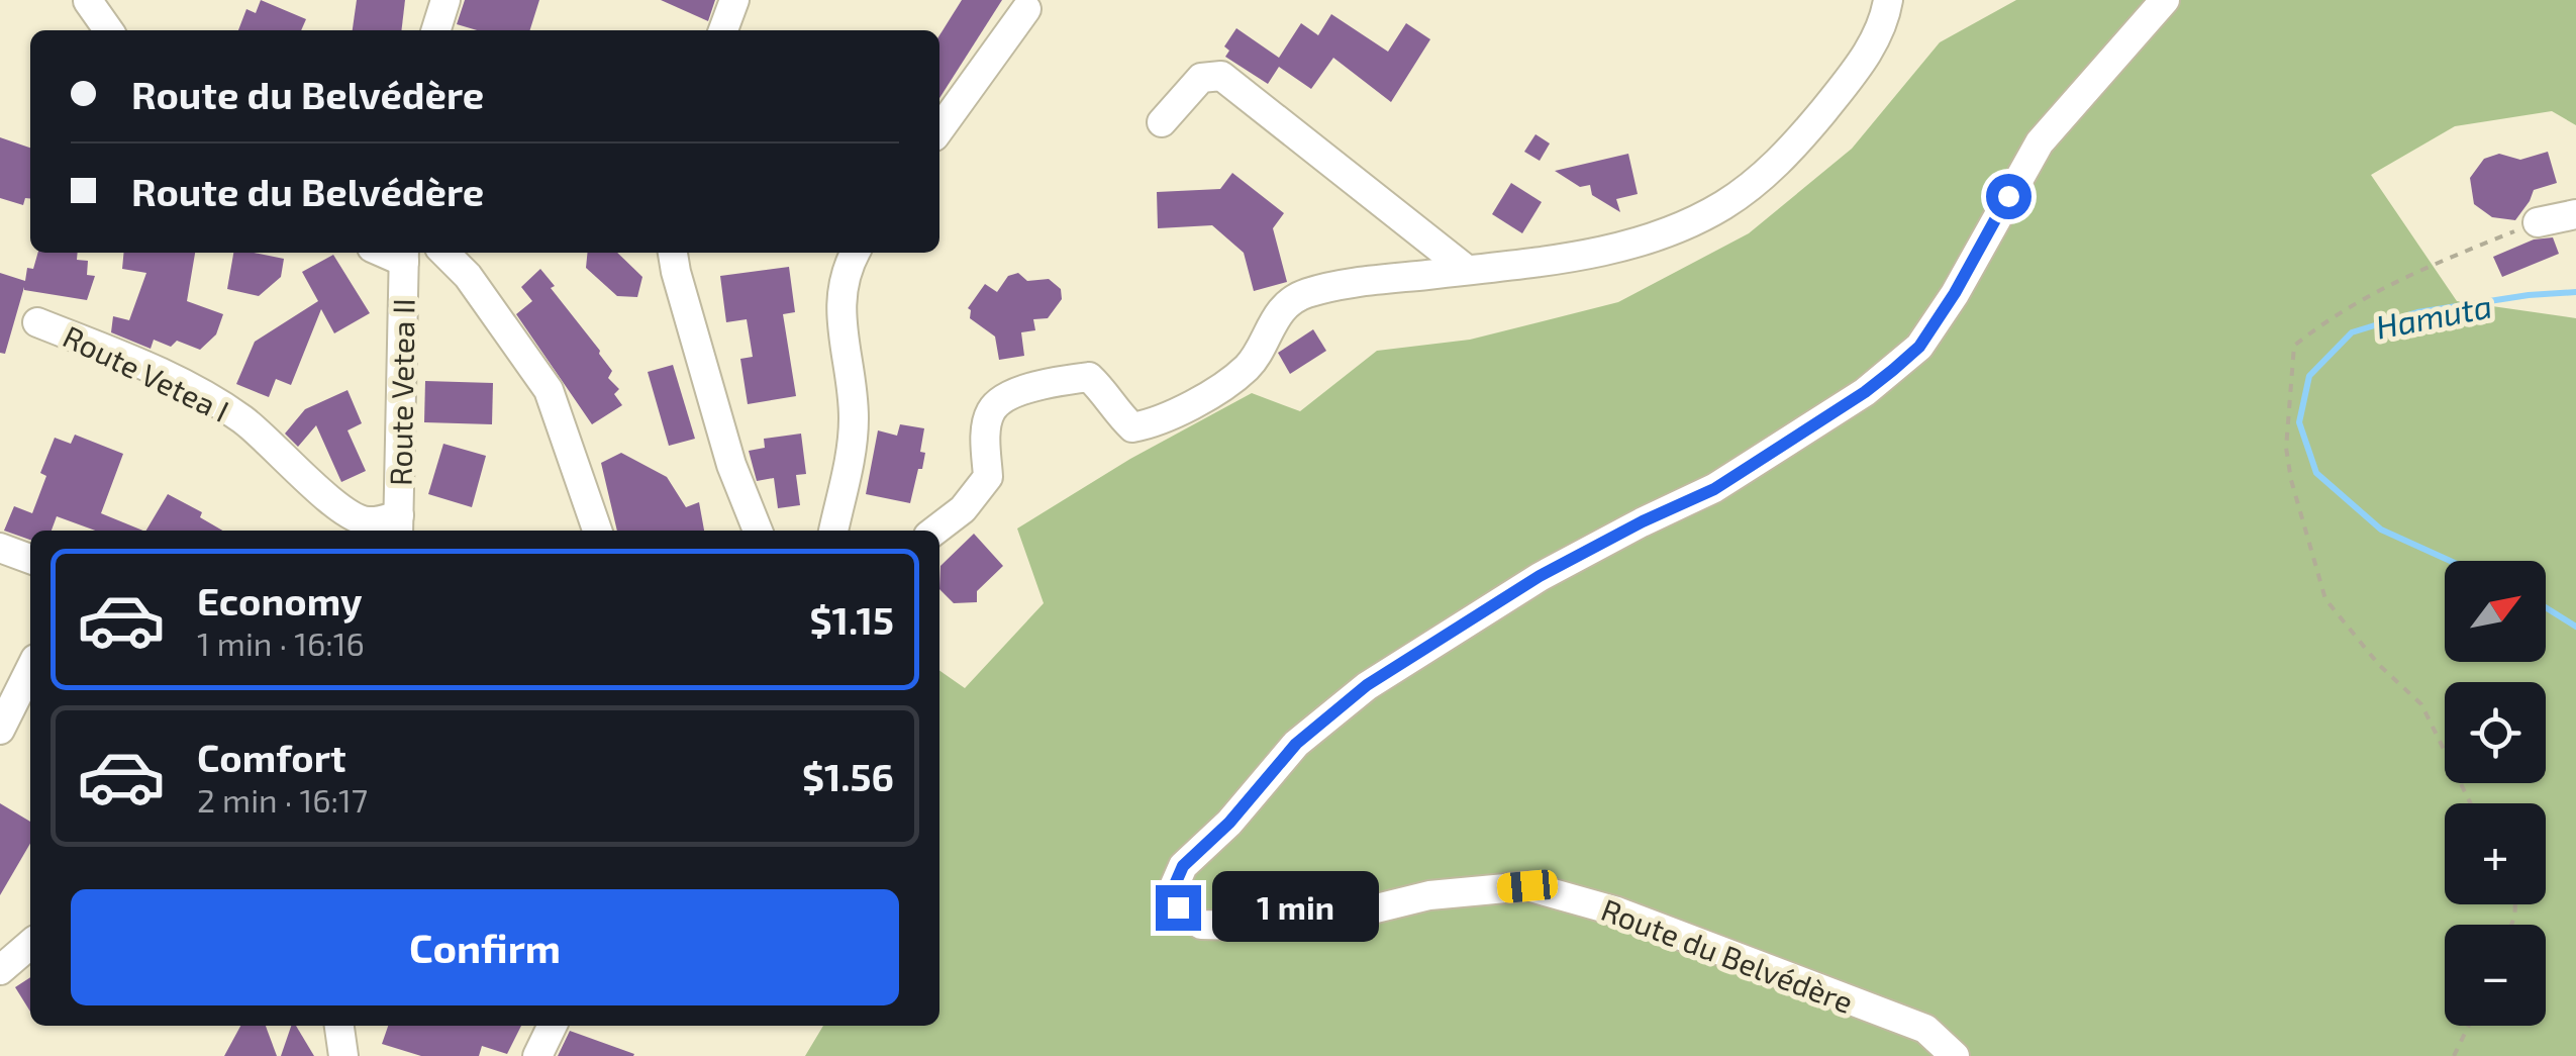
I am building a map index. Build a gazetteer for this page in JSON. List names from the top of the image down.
{
  "streets": {
    "street": ["Route Vetea I", "Route Vetea II", "Route du Belvédère"]
  },
  "crossings": [
    ["Route Vetea I", "Route Vetea II"]
  ],
  "water": ["Hamuta"],
  "north": "top right",
  "page": {
    "banner": ["Route du Belvédère", "Route du Belvédère"],
    "list": [
      {
        "name": "Economy",
        "note": "1 min · 16:16",
        "value": "$1.15"
      },
      {
        "name": "Comfort",
        "note": "2 min · 16:17",
        "value": "$1.56"
      }
    ],
    "map_buttons": ["+", "−"],
    "buttons": "Confirm",
    "bubble": "1 min"
  }
}
